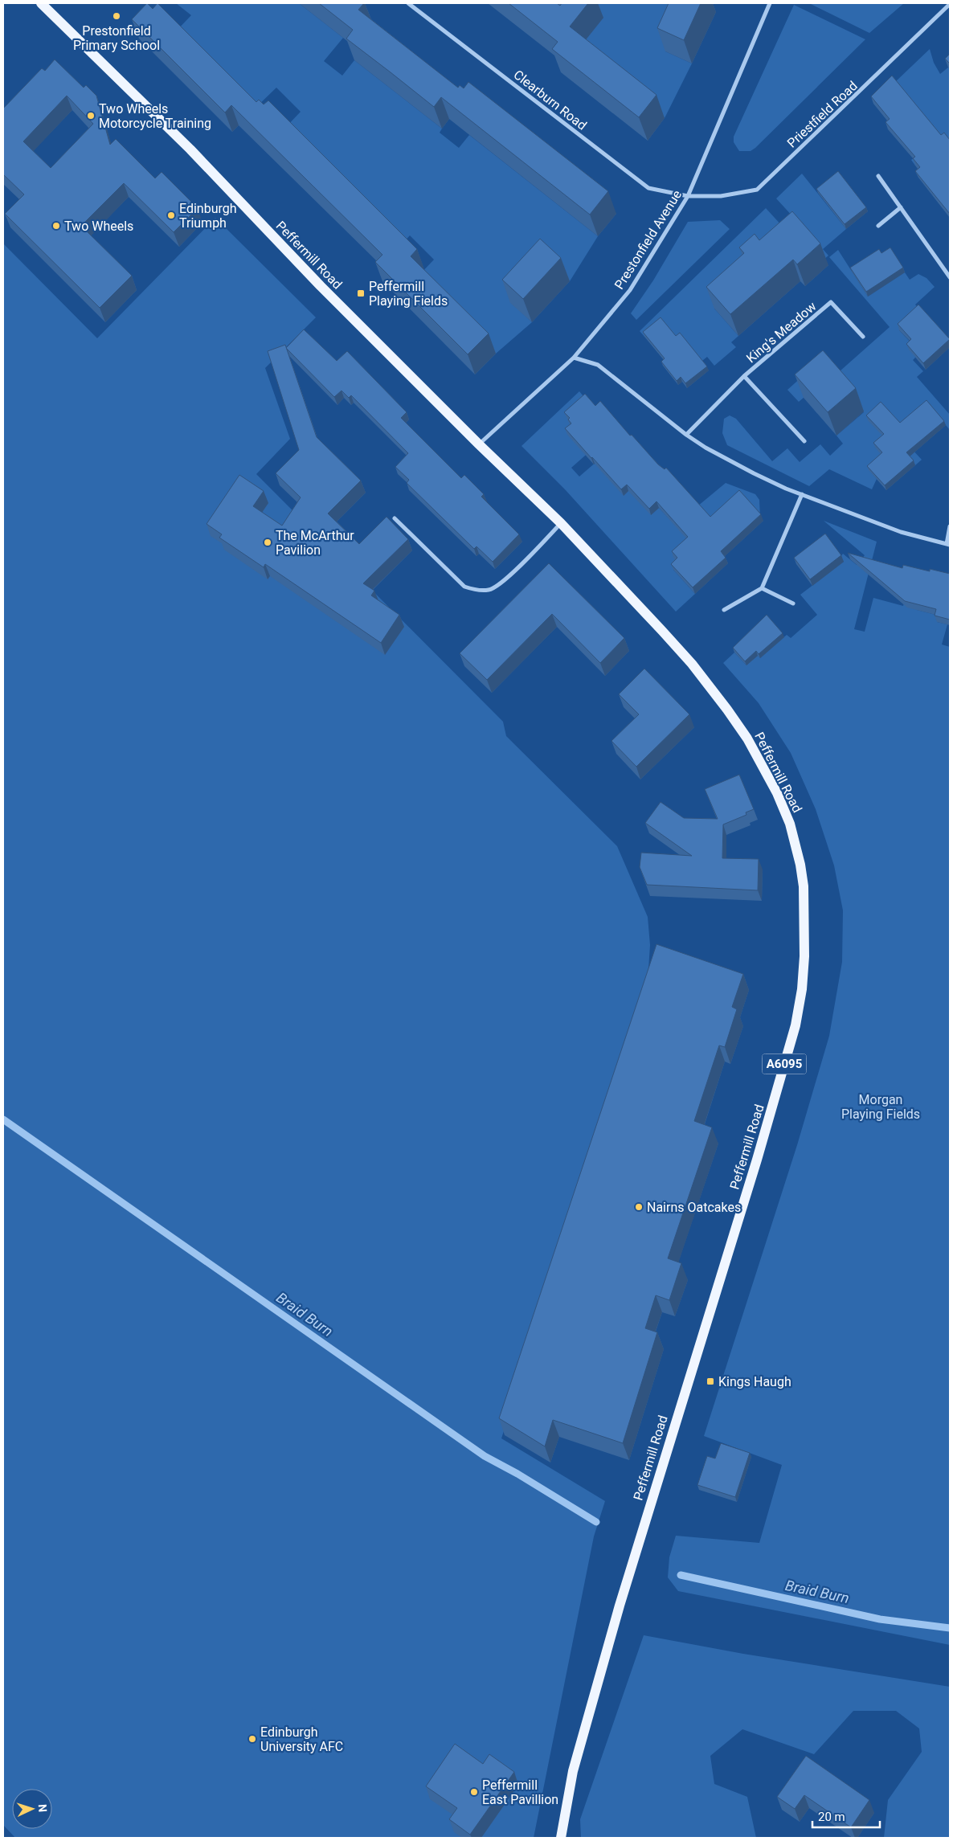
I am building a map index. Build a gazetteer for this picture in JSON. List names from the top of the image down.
{
  "streets": {
    "main road": ["Peffermill Road", "A6095"],
    "street": [
      "Clearburn Road",
      "Priestfield Road",
      "Prestonfield Avenue",
      "King's Meadow"
    ]
  },
  "crossings": [
    ["Clearburn Road", "Priestfield Road"],
    ["Clearburn Road", "Prestonfield Avenue"],
    ["Priestfield Road", "Prestonfield Avenue"],
    ["Prestonfield Avenue", "Peffermill Road"]
  ],
  "water": ["Braid Burn"],
  "parks": ["Morgan Playing Fields"],
  "places": {
    "other": [
      "Prestonfield Primary School",
      "Two Wheels Motorcycle Training",
      "Edinburgh Triumph",
      "Two Wheels",
      "The McArthur Pavilion",
      "Nairns Oatcakes",
      "Edinburgh University AFC",
      "Peffermill East Pavillion"
    ],
    "transit": ["Peffermill Playing Fields", "Kings Haugh"]
  },
  "scale_bar": "20 m",
  "north": "right"
}
